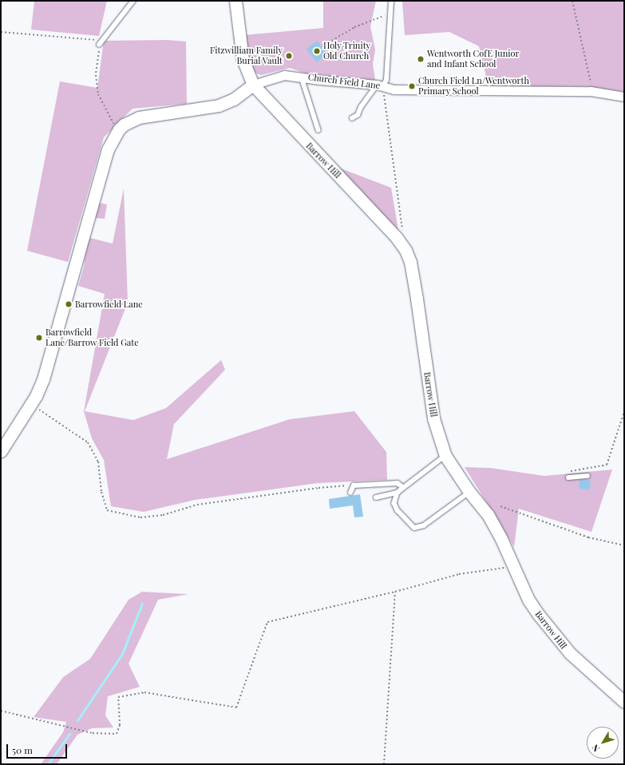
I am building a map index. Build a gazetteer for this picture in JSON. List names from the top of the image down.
{
  "streets": {
    "main road": ["Barrow Hill"],
    "street": ["Church Field Lane"]
  },
  "crossings": [
    ["Church Field Lane", "Barrow Hill"]
  ],
  "places": [
    "Holy Trinity Old Church",
    "Fitzwilliam Family Burial Vault",
    "Wentworth CofE Junior and Infant School",
    "Church Field Ln/Wentworth Primary School",
    "Barrowfield Lane",
    "Barrowfield Lane/Barrow Field Gate"
  ],
  "scale_bar": "50 m",
  "north": "bottom left"
}
